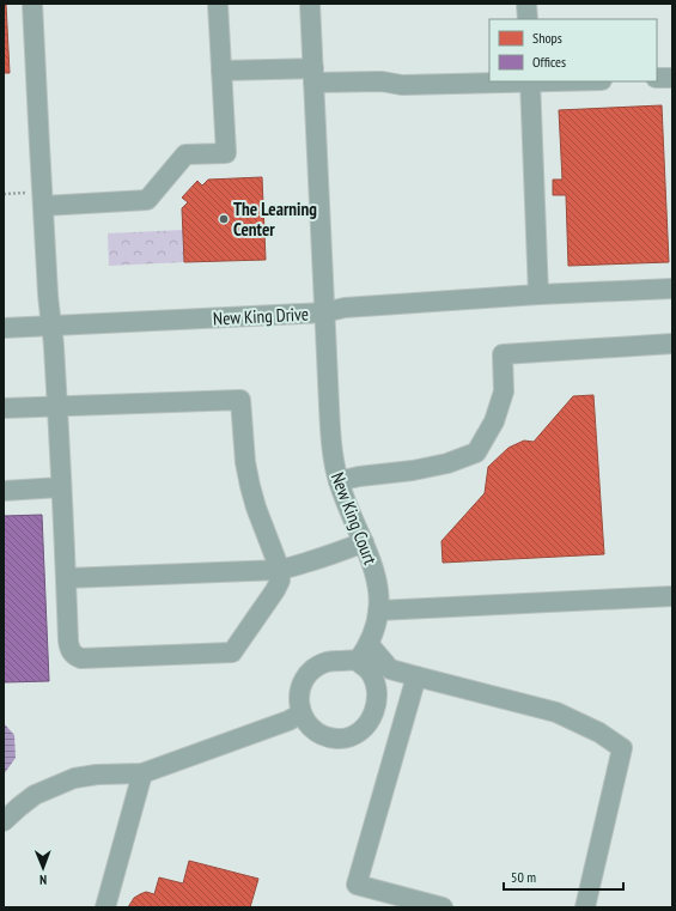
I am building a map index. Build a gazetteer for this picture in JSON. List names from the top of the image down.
{
  "streets": {
    "street": ["New King Drive", "New King Court"]
  },
  "crossings": [
    ["New King Drive", "New King Court"]
  ],
  "places": ["The Learning Center"],
  "legend": ["Shops", "Offices"],
  "scale_bar": "50 m",
  "north": "bottom"
}
